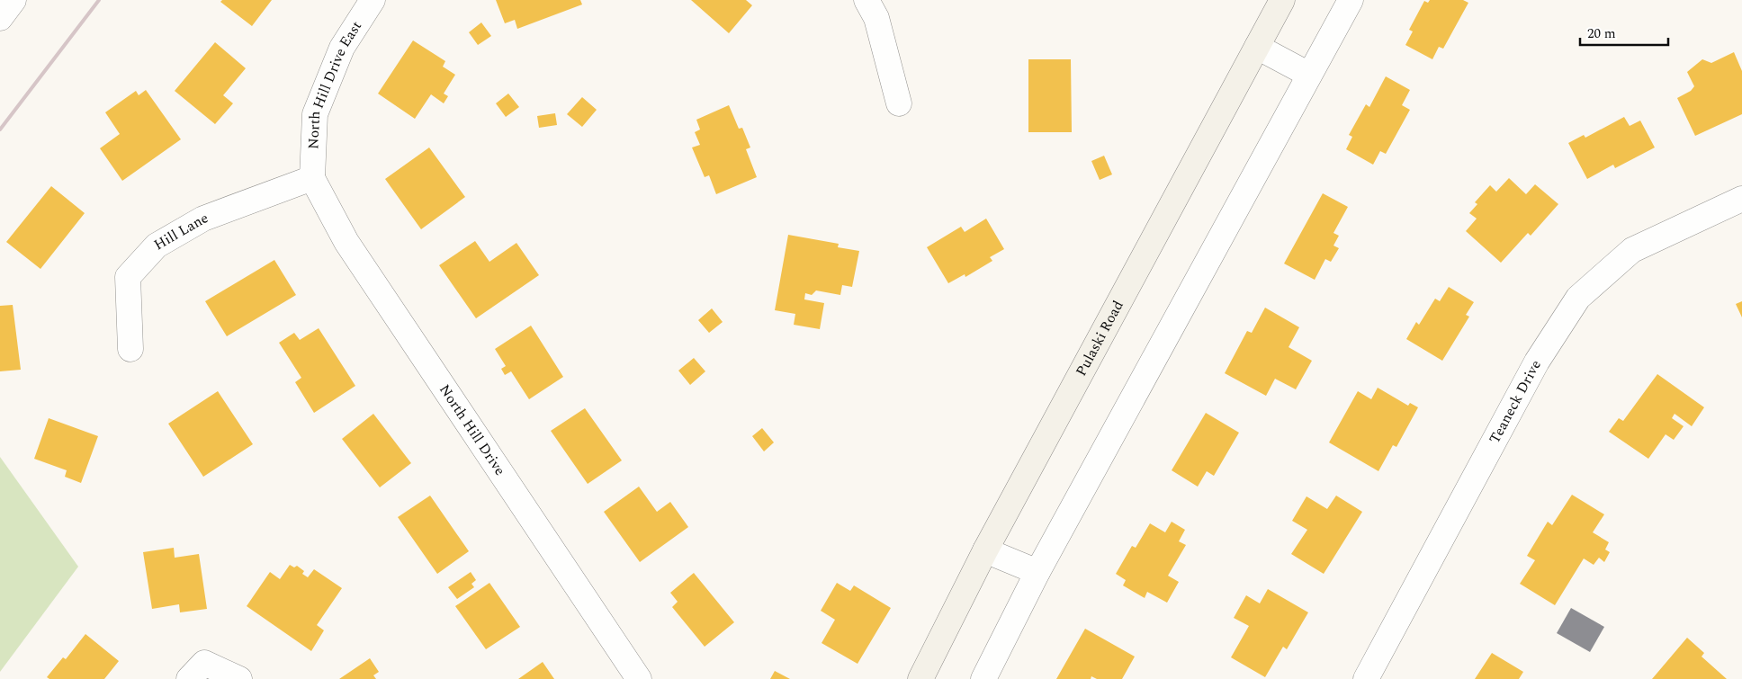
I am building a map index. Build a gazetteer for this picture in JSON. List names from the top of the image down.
{
  "streets": {
    "main road": ["Pulaski Road"],
    "street": [
      "North Hill Drive East",
      "Hill Lane",
      "Teaneck Drive",
      "North Hill Drive"
    ]
  },
  "crossings": [
    ["North Hill Drive East", "Hill Lane"],
    ["North Hill Drive East", "North Hill Drive"],
    ["Hill Lane", "North Hill Drive"]
  ],
  "scale_bar": "20 m"
}
